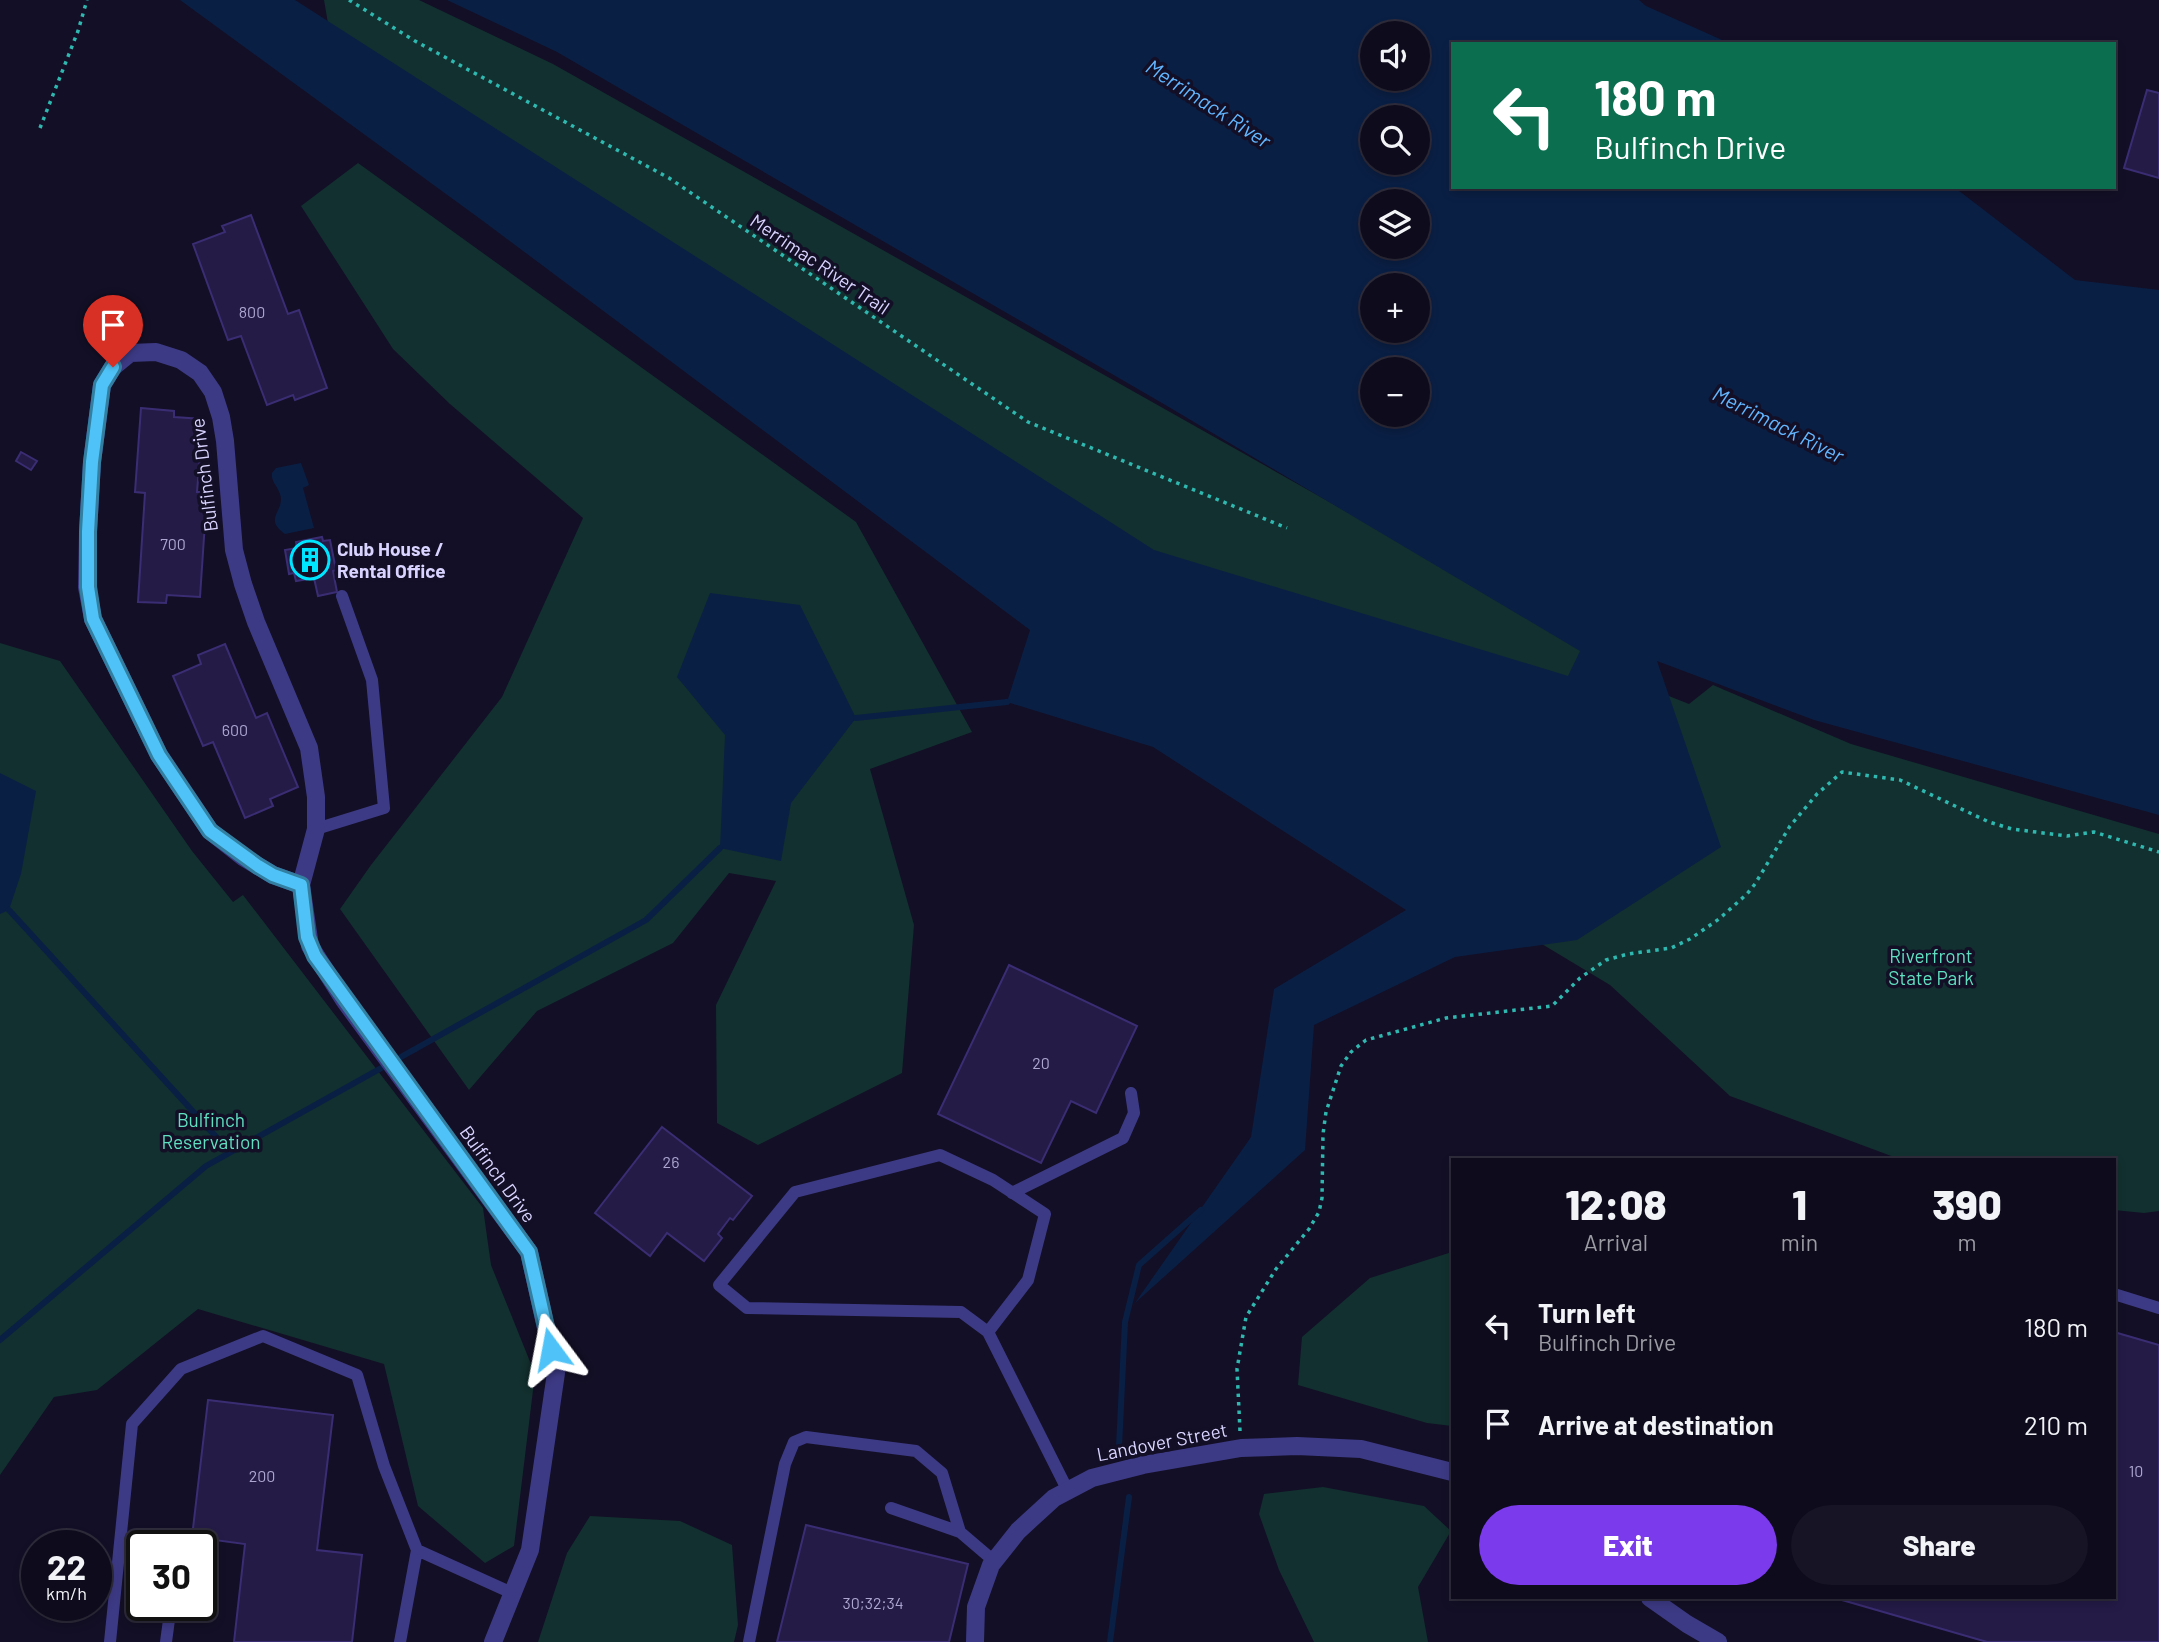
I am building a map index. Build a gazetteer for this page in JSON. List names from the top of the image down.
{
  "streets": {
    "street": ["Bulfinch Drive", "Landover Street"],
    "path": ["Merrimac River Trail"]
  },
  "water": ["Merrimack River"],
  "parks": ["Riverfront State Park", "Bulfinch Reservation"],
  "places": {
    "building": ["Club House / Rental Office"]
  },
  "house_numbers": [
    "800",
    "700",
    "600",
    "20",
    "26",
    "10",
    "200",
    "30;32;34"
  ],
  "page": {
    "map_buttons": ["+", "−"],
    "turn": ["180 m", "Bulfinch Drive"],
    "eta": [
      "12:08",
      "Arrival",
      "1",
      "min",
      "390",
      "m"
    ],
    "list": [
      {
        "name": "Turn left",
        "note": "Bulfinch Drive",
        "value": "180 m"
      },
      {
        "name": "Arrive at destination",
        "value": "210 m"
      }
    ],
    "buttons": ["Exit", "Share"],
    "speed": "22 km/h",
    "limit": "30"
  }
}
